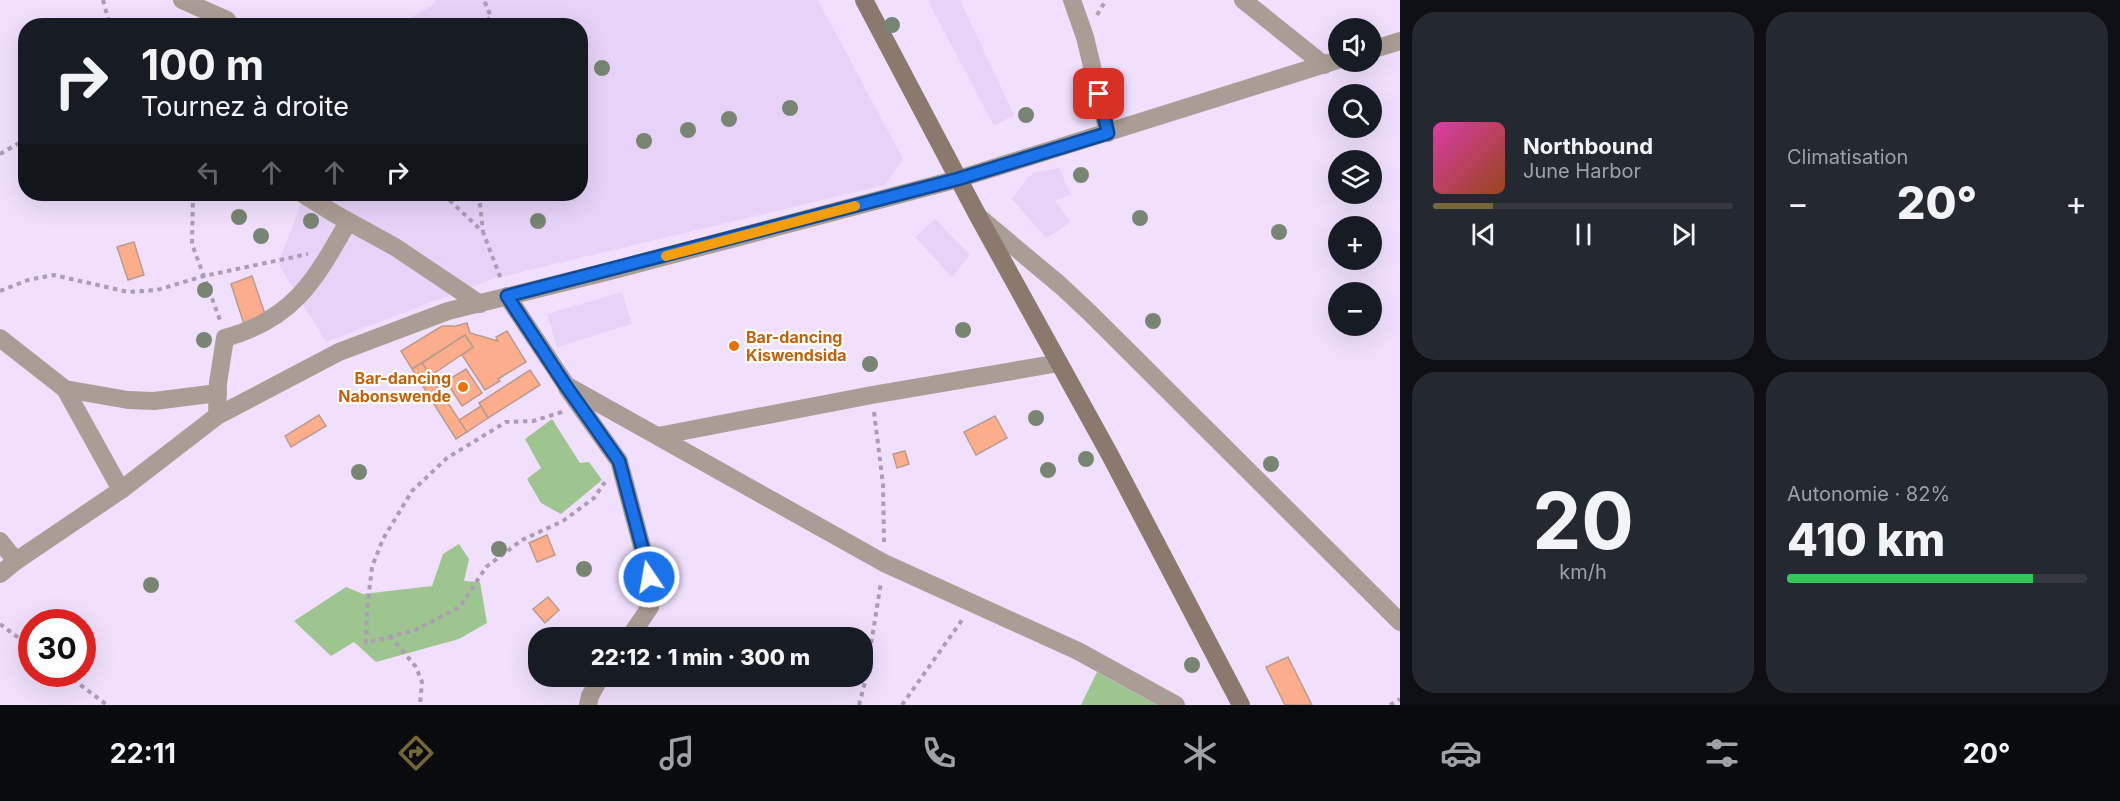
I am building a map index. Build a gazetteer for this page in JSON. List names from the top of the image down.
{
  "places": ["Bar-dancing Kiswendsida", "Bar-dancing Nabonswende"],
  "page": {
    "tile": [
      "Climatisation",
      ["20", "km/h"],
      ["Autonomie · 82%", "410 km"]
    ],
    "map_buttons": ["+", "−"],
    "turn": ["100 m", "Tournez à droite"],
    "song": ["Northbound", "June Harbor"],
    "heat": ["−", "20°", "+"],
    "limit": "30",
    "trip": "22:12 · 1 min · 300 m",
    "tabs": ["22:11", "20°"]
  }
}
